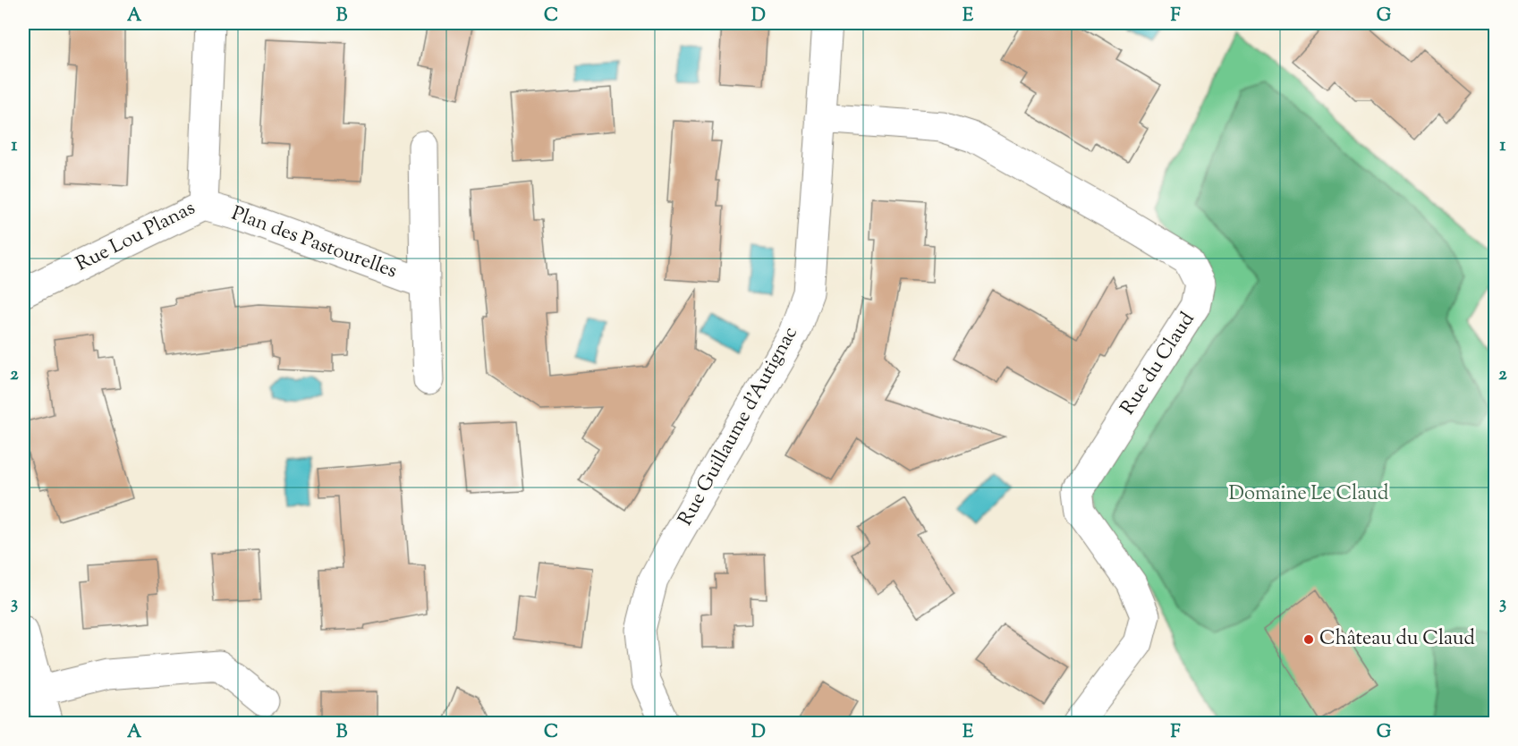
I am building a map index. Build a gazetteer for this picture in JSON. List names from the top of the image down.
{
  "streets": {
    "street": [
      "Rue Lou Planas",
      "Plan des Pastourelles",
      "Rue du Claud",
      "Rue Guillaume d'Autignac"
    ]
  },
  "crossings": [
    ["Rue Lou Planas", "Plan des Pastourelles"],
    ["Rue du Claud", "Rue Guillaume d'Autignac"]
  ],
  "parks": ["Domaine Le Claud"],
  "places": ["Château du Claud"],
  "grid": {
    "columns": [
      "A",
      "B",
      "C",
      "D",
      "E",
      "F",
      "G"
    ],
    "rows": ["1", "2", "3"]
  }
}
